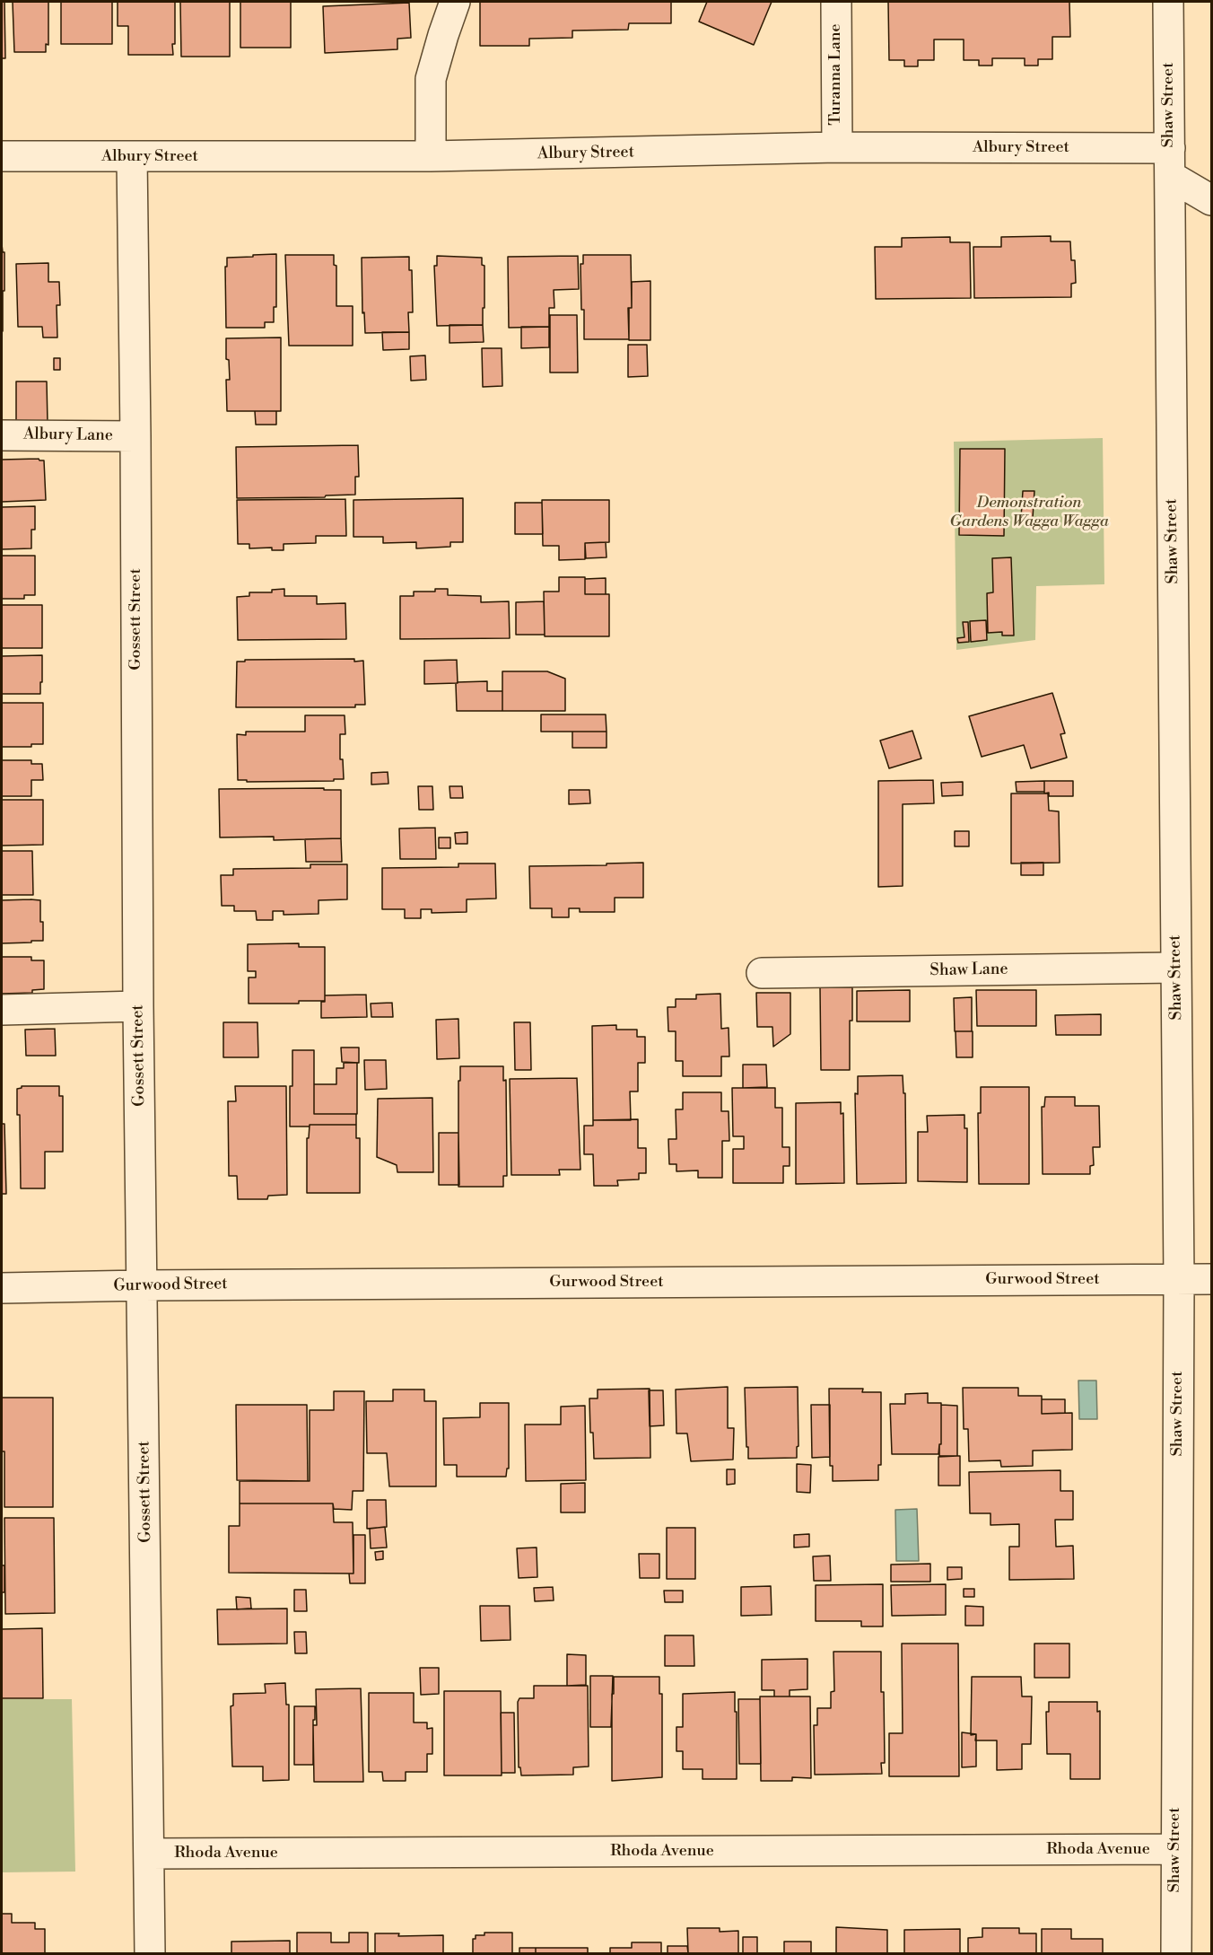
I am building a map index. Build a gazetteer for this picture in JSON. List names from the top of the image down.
{
  "streets": {
    "street": [
      "Turanna Lane",
      "Shaw Street",
      "Albury Street",
      "Albury Lane",
      "Gossett Street",
      "Shaw Lane",
      "Gurwood Street",
      "Rhoda Avenue"
    ]
  },
  "crossings": [
    ["Turanna Lane", "Albury Street"],
    ["Shaw Street", "Albury Street"],
    ["Shaw Street", "Shaw Lane"],
    ["Shaw Street", "Gurwood Street"],
    ["Shaw Street", "Rhoda Avenue"],
    ["Albury Street", "Gossett Street"],
    ["Albury Lane", "Gossett Street"],
    ["Gossett Street", "Gurwood Street"],
    ["Gossett Street", "Rhoda Avenue"]
  ],
  "parks": ["Demonstration Gardens Wagga Wagga"]
}
